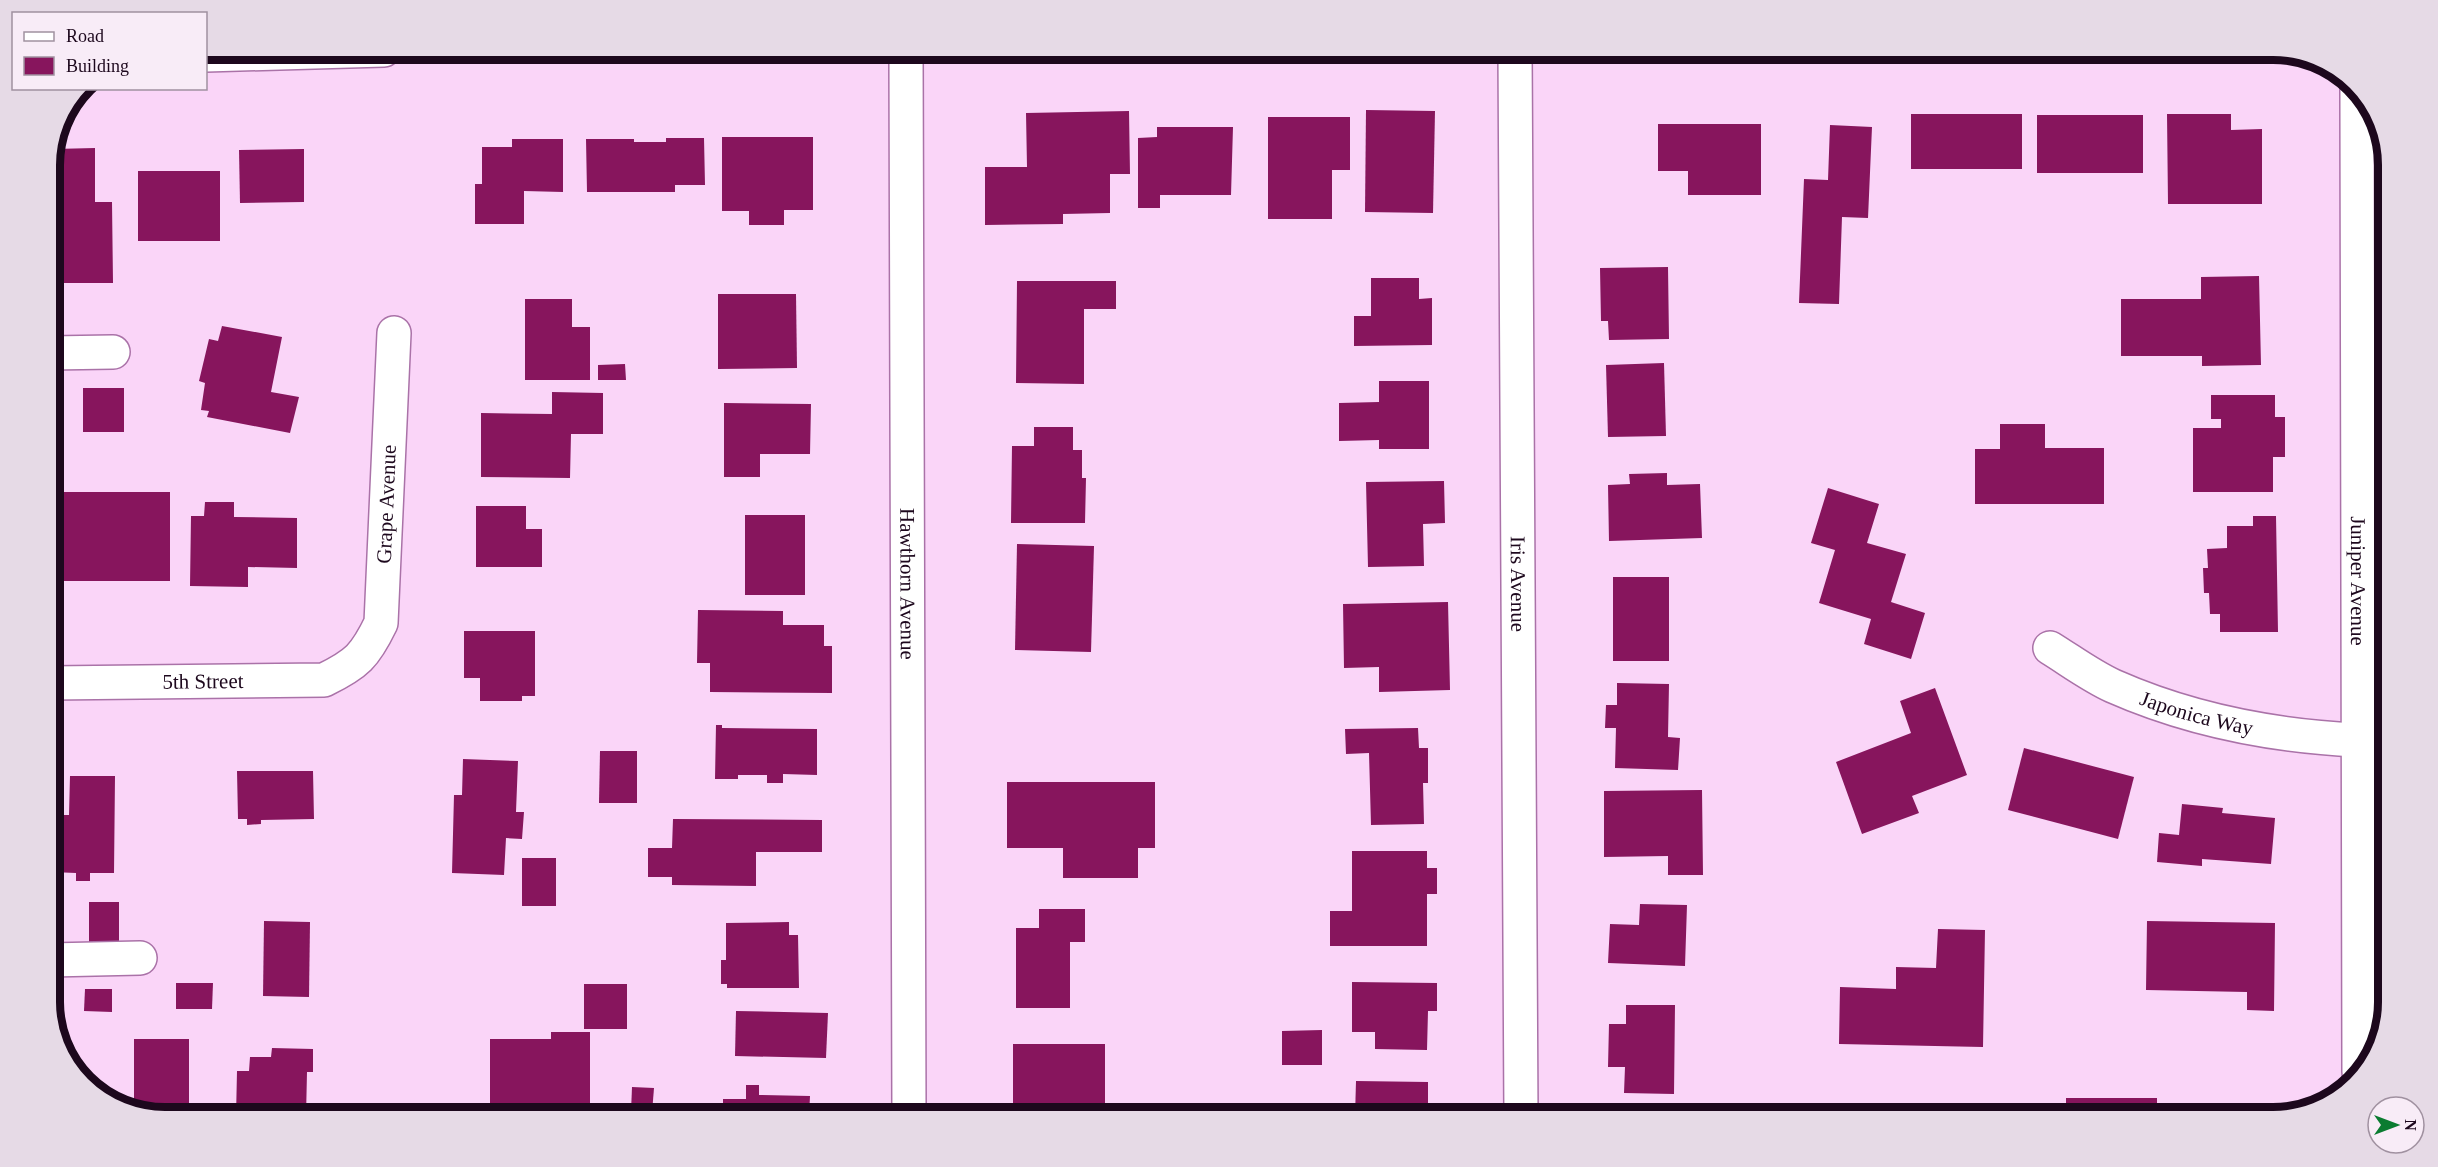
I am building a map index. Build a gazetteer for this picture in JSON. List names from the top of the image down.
{
  "streets": {
    "street": [
      "Grape Avenue",
      "Juniper Avenue",
      "Hawthorn Avenue",
      "Iris Avenue",
      "5th Street",
      "Japonica Way"
    ]
  },
  "crossings": [
    ["Grape Avenue", "5th Street"],
    ["Juniper Avenue", "Japonica Way"]
  ],
  "legend": ["Road", "Building"],
  "north": "right"
}
